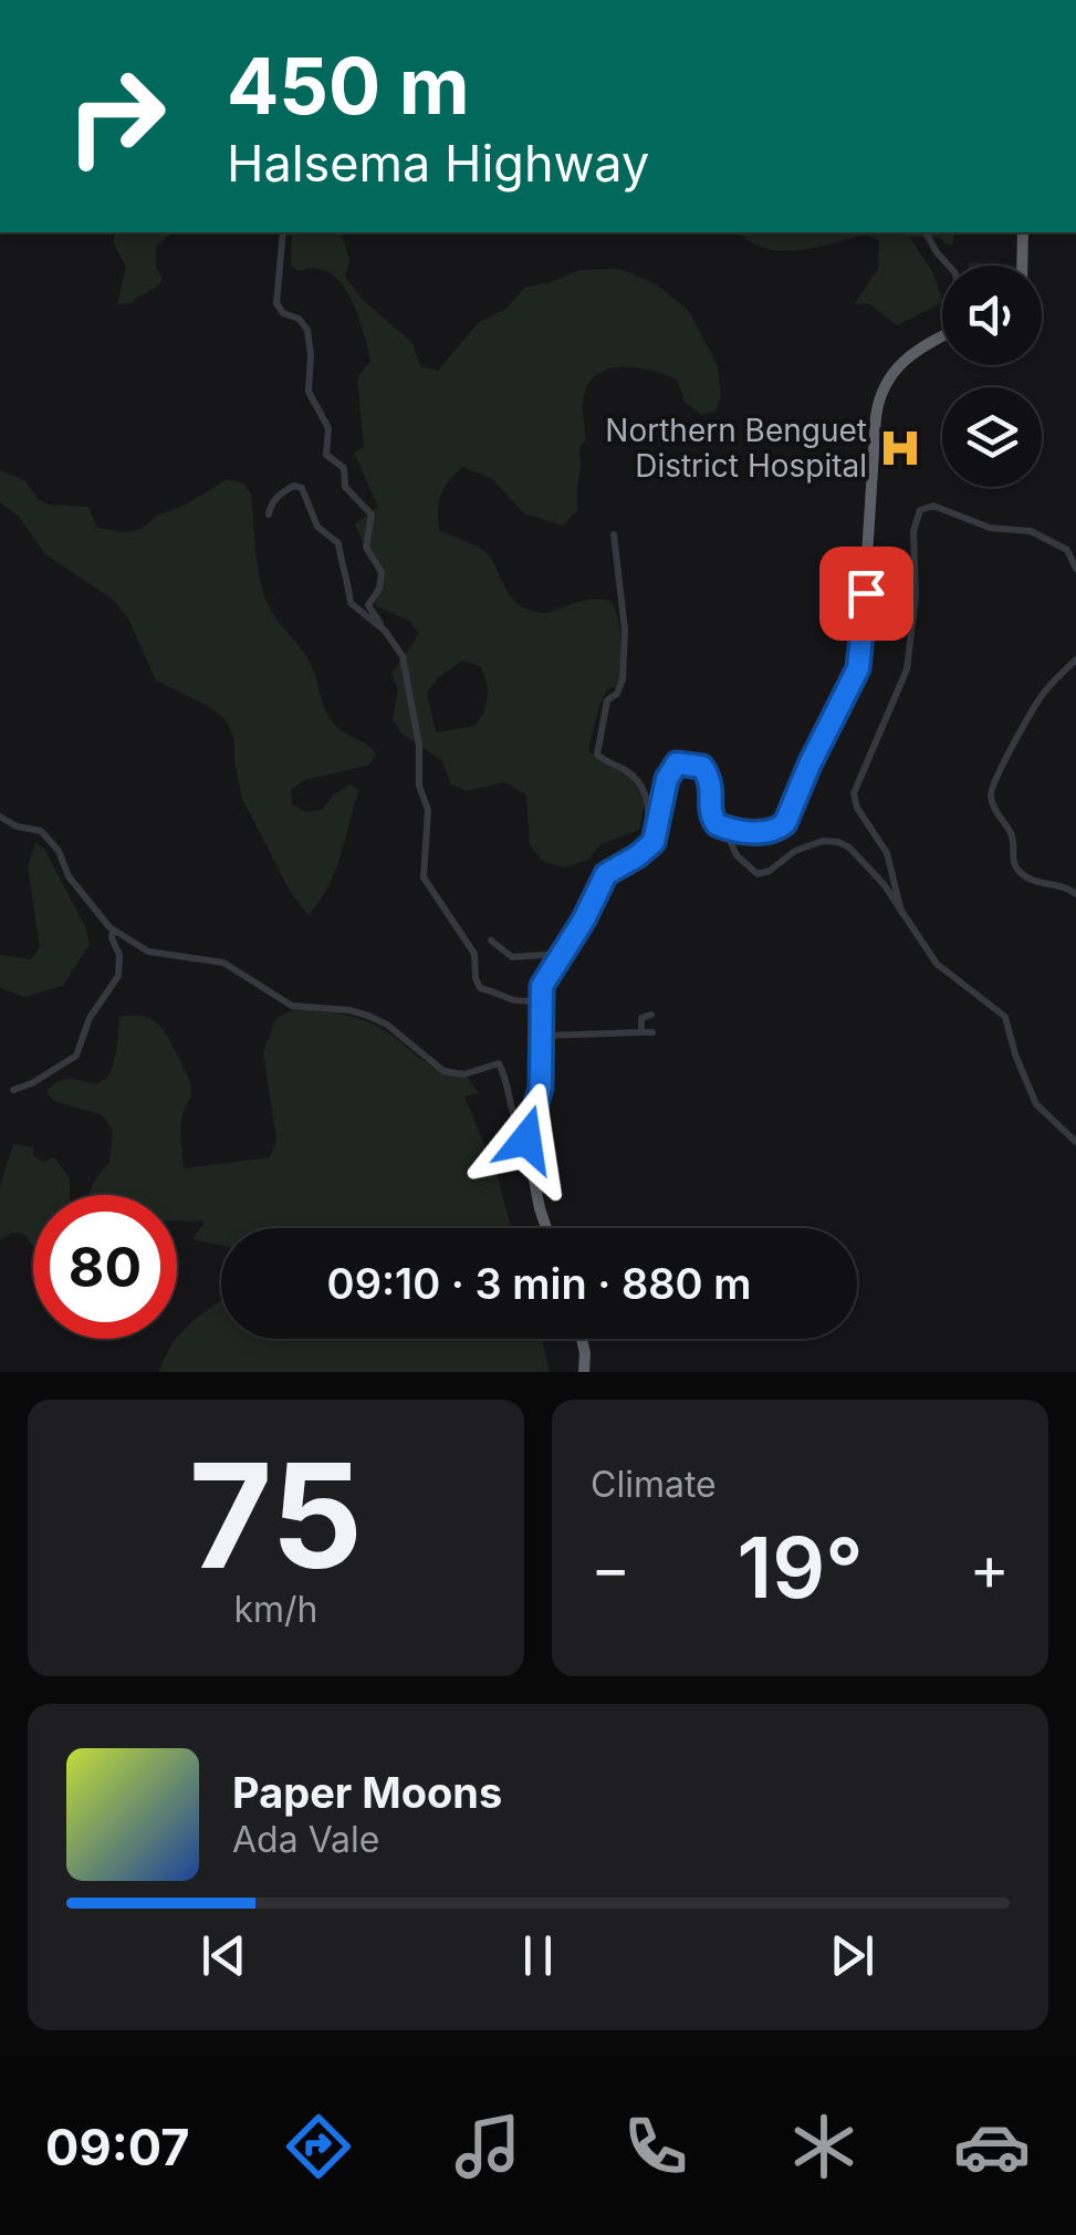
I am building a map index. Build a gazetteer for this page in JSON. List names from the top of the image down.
{
  "places": {
    "hospital": ["Northern Benguet District Hospital"]
  },
  "page": {
    "turn": ["450 m", "Halsema Highway"],
    "limit": "80",
    "trip": "09:10 · 3 min · 880 m",
    "tile": [
      ["75", "km/h"],
      "Climate"
    ],
    "heat": ["−", "19°", "+"],
    "song": ["Paper Moons", "Ada Vale"],
    "tabs": "09:07"
  }
}
